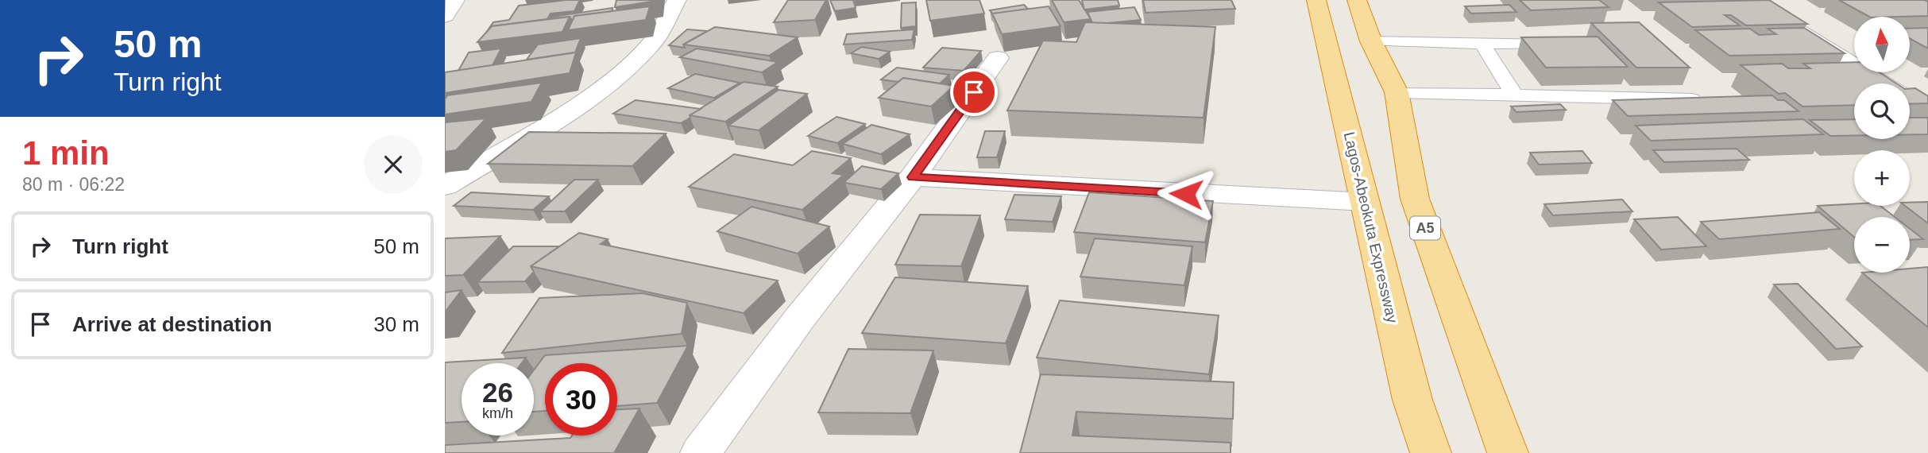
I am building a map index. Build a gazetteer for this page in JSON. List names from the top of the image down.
{
  "streets": {
    "highway": ["Lagos-Abeokuta Expressway", "A5"]
  },
  "north": "top",
  "page": {
    "turn": ["50 m", "Turn right"],
    "map_buttons": ["+", "−"],
    "heading": ["1 min", "80 m · 06:22"],
    "list": [
      {
        "name": "Turn right",
        "value": "50 m"
      },
      {
        "name": "Arrive at destination",
        "value": "30 m"
      }
    ],
    "speed": "26 km/h",
    "limit": "30"
  }
}
